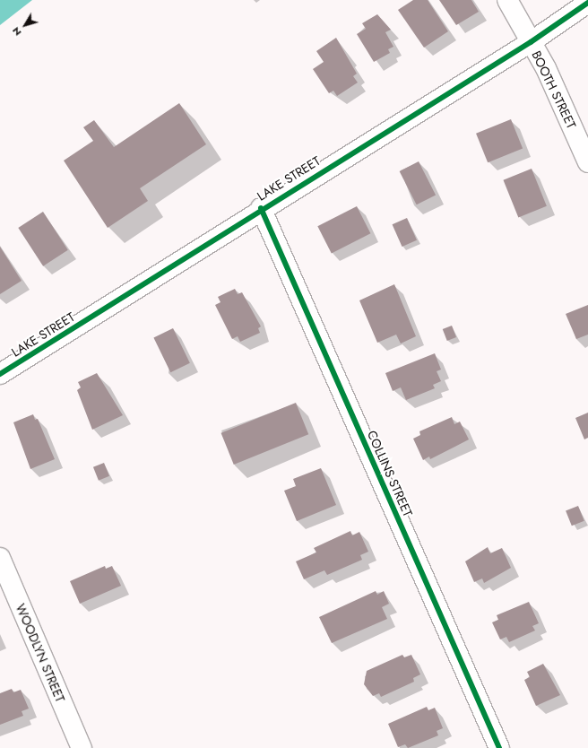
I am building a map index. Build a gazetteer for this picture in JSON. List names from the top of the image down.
{
  "streets": {
    "street": [
      "BOOTH STREET",
      "LAKE STREET",
      "COLLINS STREET",
      "WOODLYN STREET"
    ]
  },
  "crossings": [
    ["BOOTH STREET", "LAKE STREET"],
    ["LAKE STREET", "COLLINS STREET"]
  ],
  "north": "bottom left"
}
